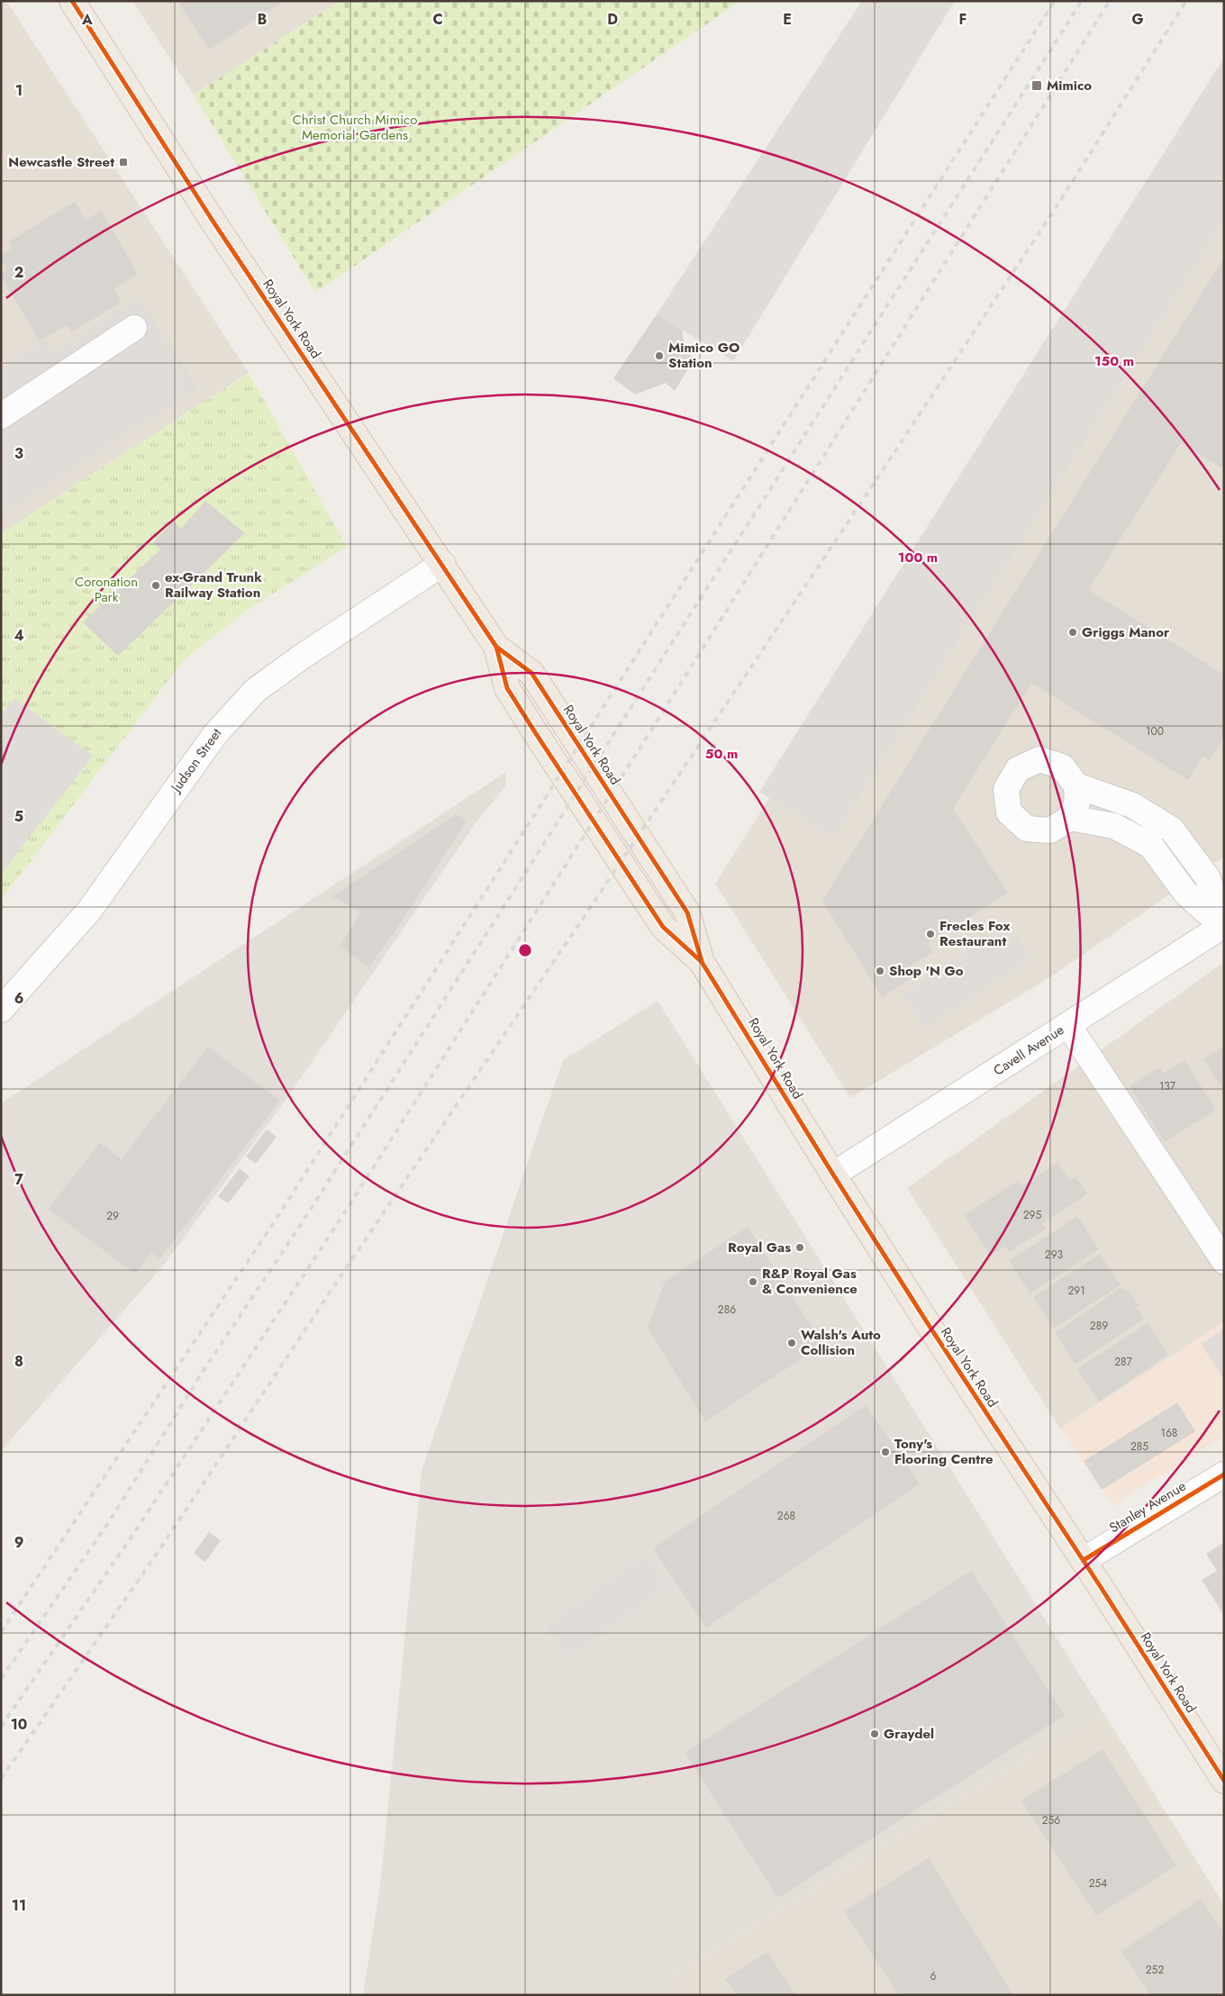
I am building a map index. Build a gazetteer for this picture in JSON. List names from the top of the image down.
{
  "streets": {
    "main road": ["Royal York Road"],
    "street": ["Judson Street", "Cavell Avenue", "Stanley Avenue"]
  },
  "crossings": [
    ["Royal York Road", "Judson Street"],
    ["Royal York Road", "Cavell Avenue"],
    ["Royal York Road", "Stanley Avenue"]
  ],
  "parks": ["Christ Church Mimico Memorial Gardens", "Coronation Park"],
  "places": {
    "transit": ["Mimico", "Newcastle Street"],
    "other": [
      "Mimico GO Station",
      "ex-Grand Trunk Railway Station",
      "Griggs Manor",
      "Frecles Fox Restaurant",
      "Shop 'N Go",
      "Royal Gas",
      "R&P Royal Gas & Convenience",
      "Walsh's Auto Collision",
      "Tony's Flooring Centre",
      "Graydel"
    ]
  },
  "house_numbers": [
    "100",
    "137",
    "295",
    "29",
    "293",
    "291",
    "286",
    "289",
    "287",
    "168",
    "285",
    "268",
    "256",
    "254",
    "252",
    "6"
  ],
  "grid": {
    "columns": [
      "A",
      "B",
      "C",
      "D",
      "E",
      "F",
      "G"
    ],
    "rows": [
      "1",
      "2",
      "3",
      "4",
      "5",
      "6",
      "7",
      "8",
      "9",
      "10",
      "11"
    ]
  },
  "rings": ["150 m", "100 m", "50 m"]
}
